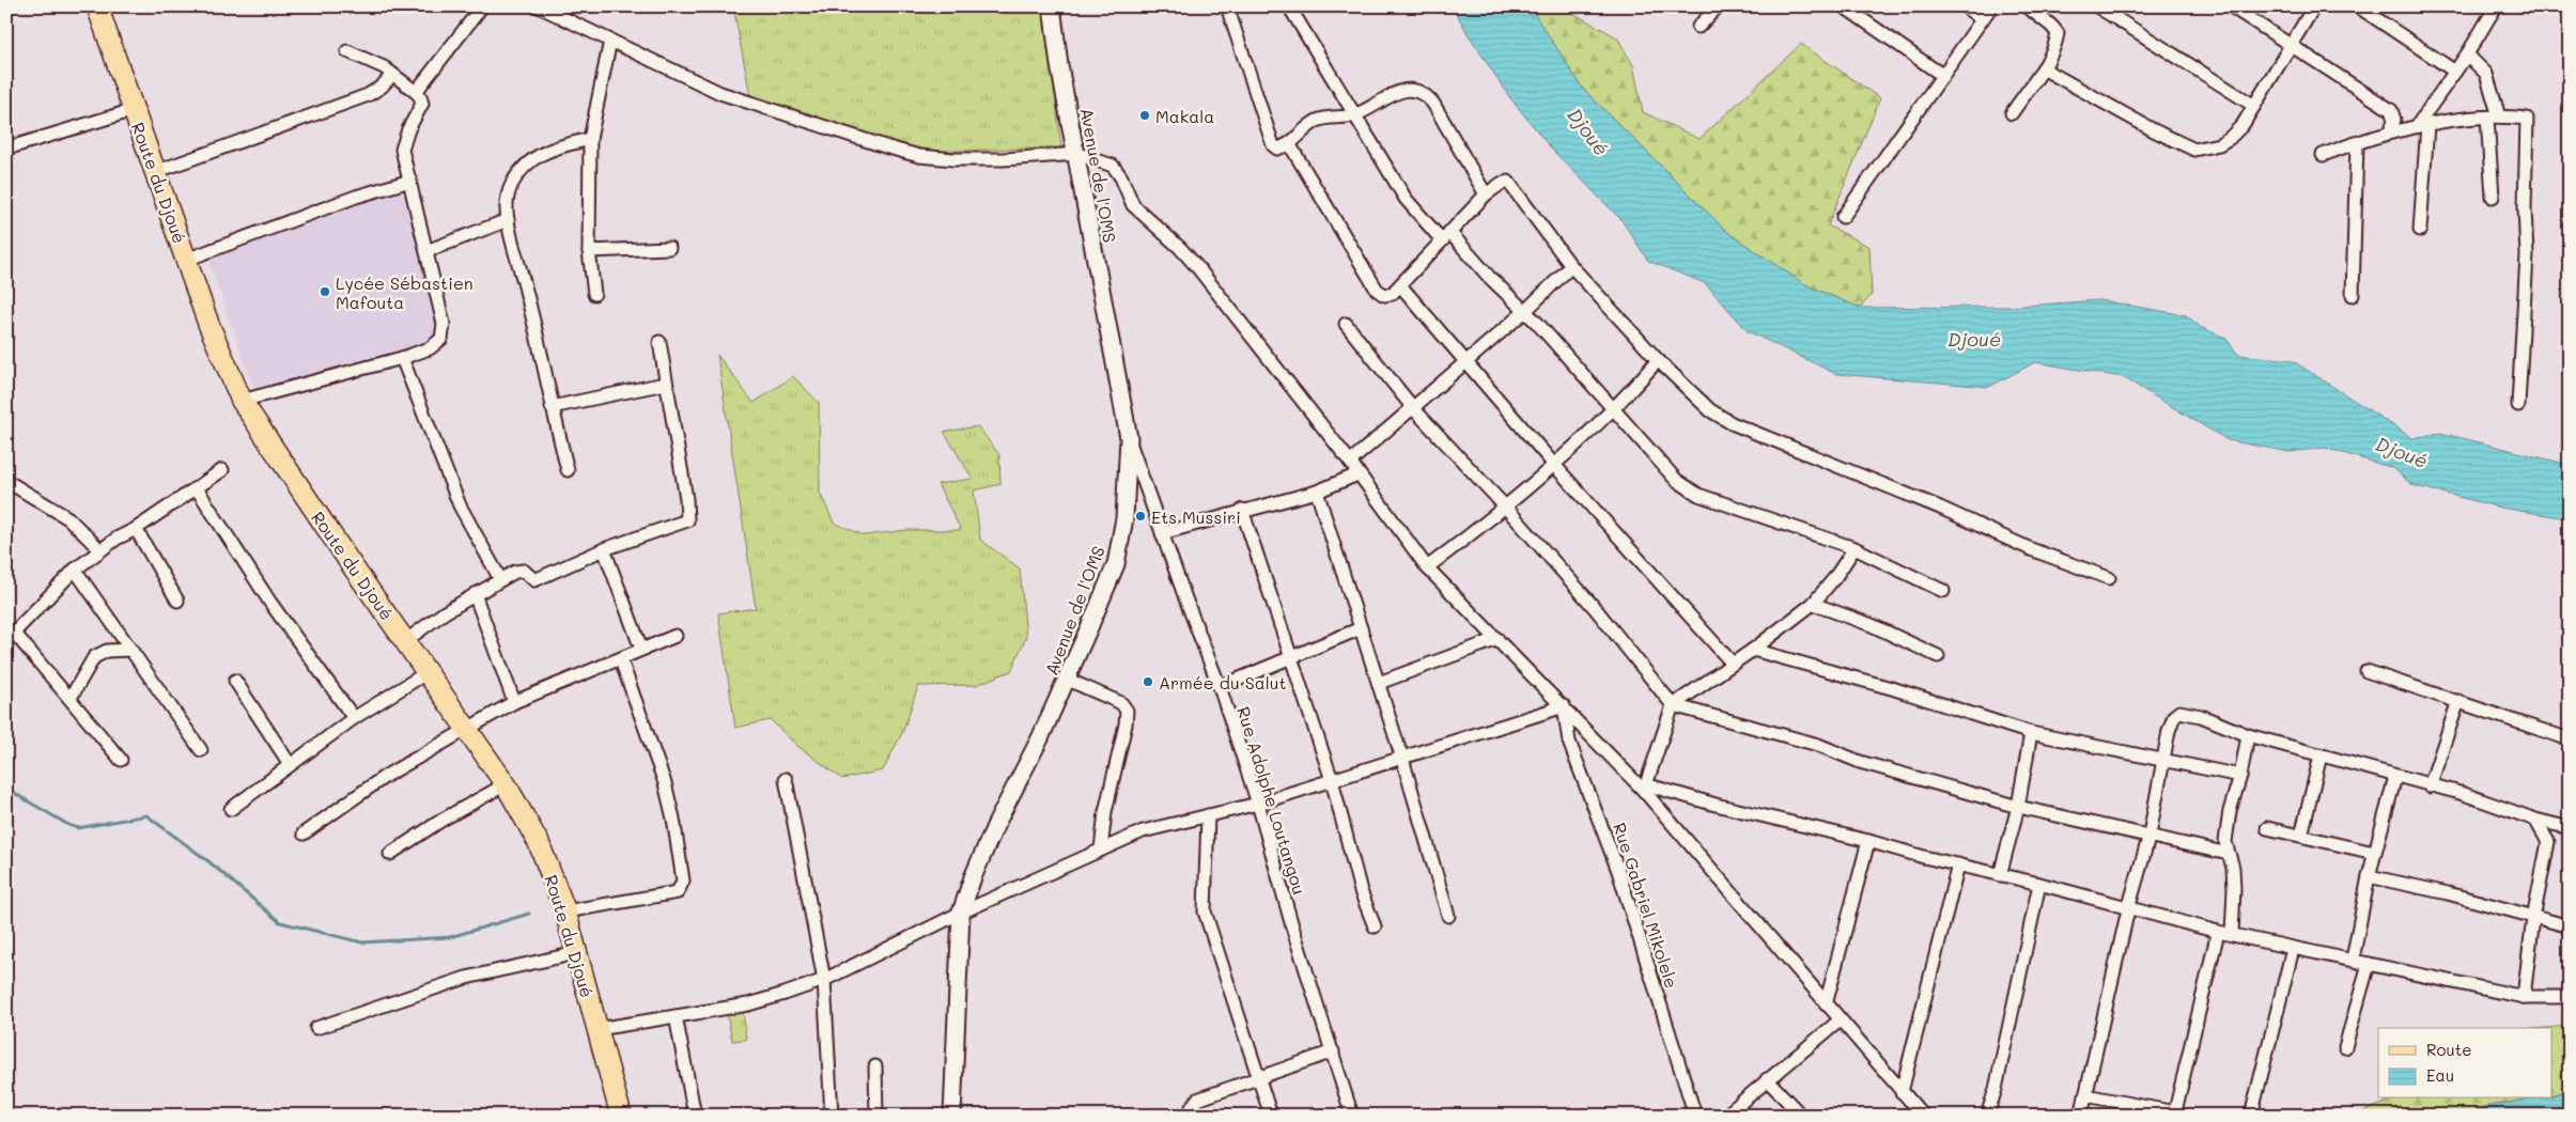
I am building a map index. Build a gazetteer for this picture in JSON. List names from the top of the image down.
{
  "streets": {
    "main road": ["Route du Djoué"],
    "street": ["Avenue de l'OMS", "Rue Adolphe Loutangou", "Rue Gabriel Mikolele"]
  },
  "crossings": [
    ["Avenue de l'OMS", "Rue Adolphe Loutangou"]
  ],
  "water": ["Djoué"],
  "places": [
    "Makala",
    "Lycée Sébastien Mafouta",
    "Ets Mussiri",
    "Armée du Salut"
  ],
  "legend": ["Route", "Eau"]
}
